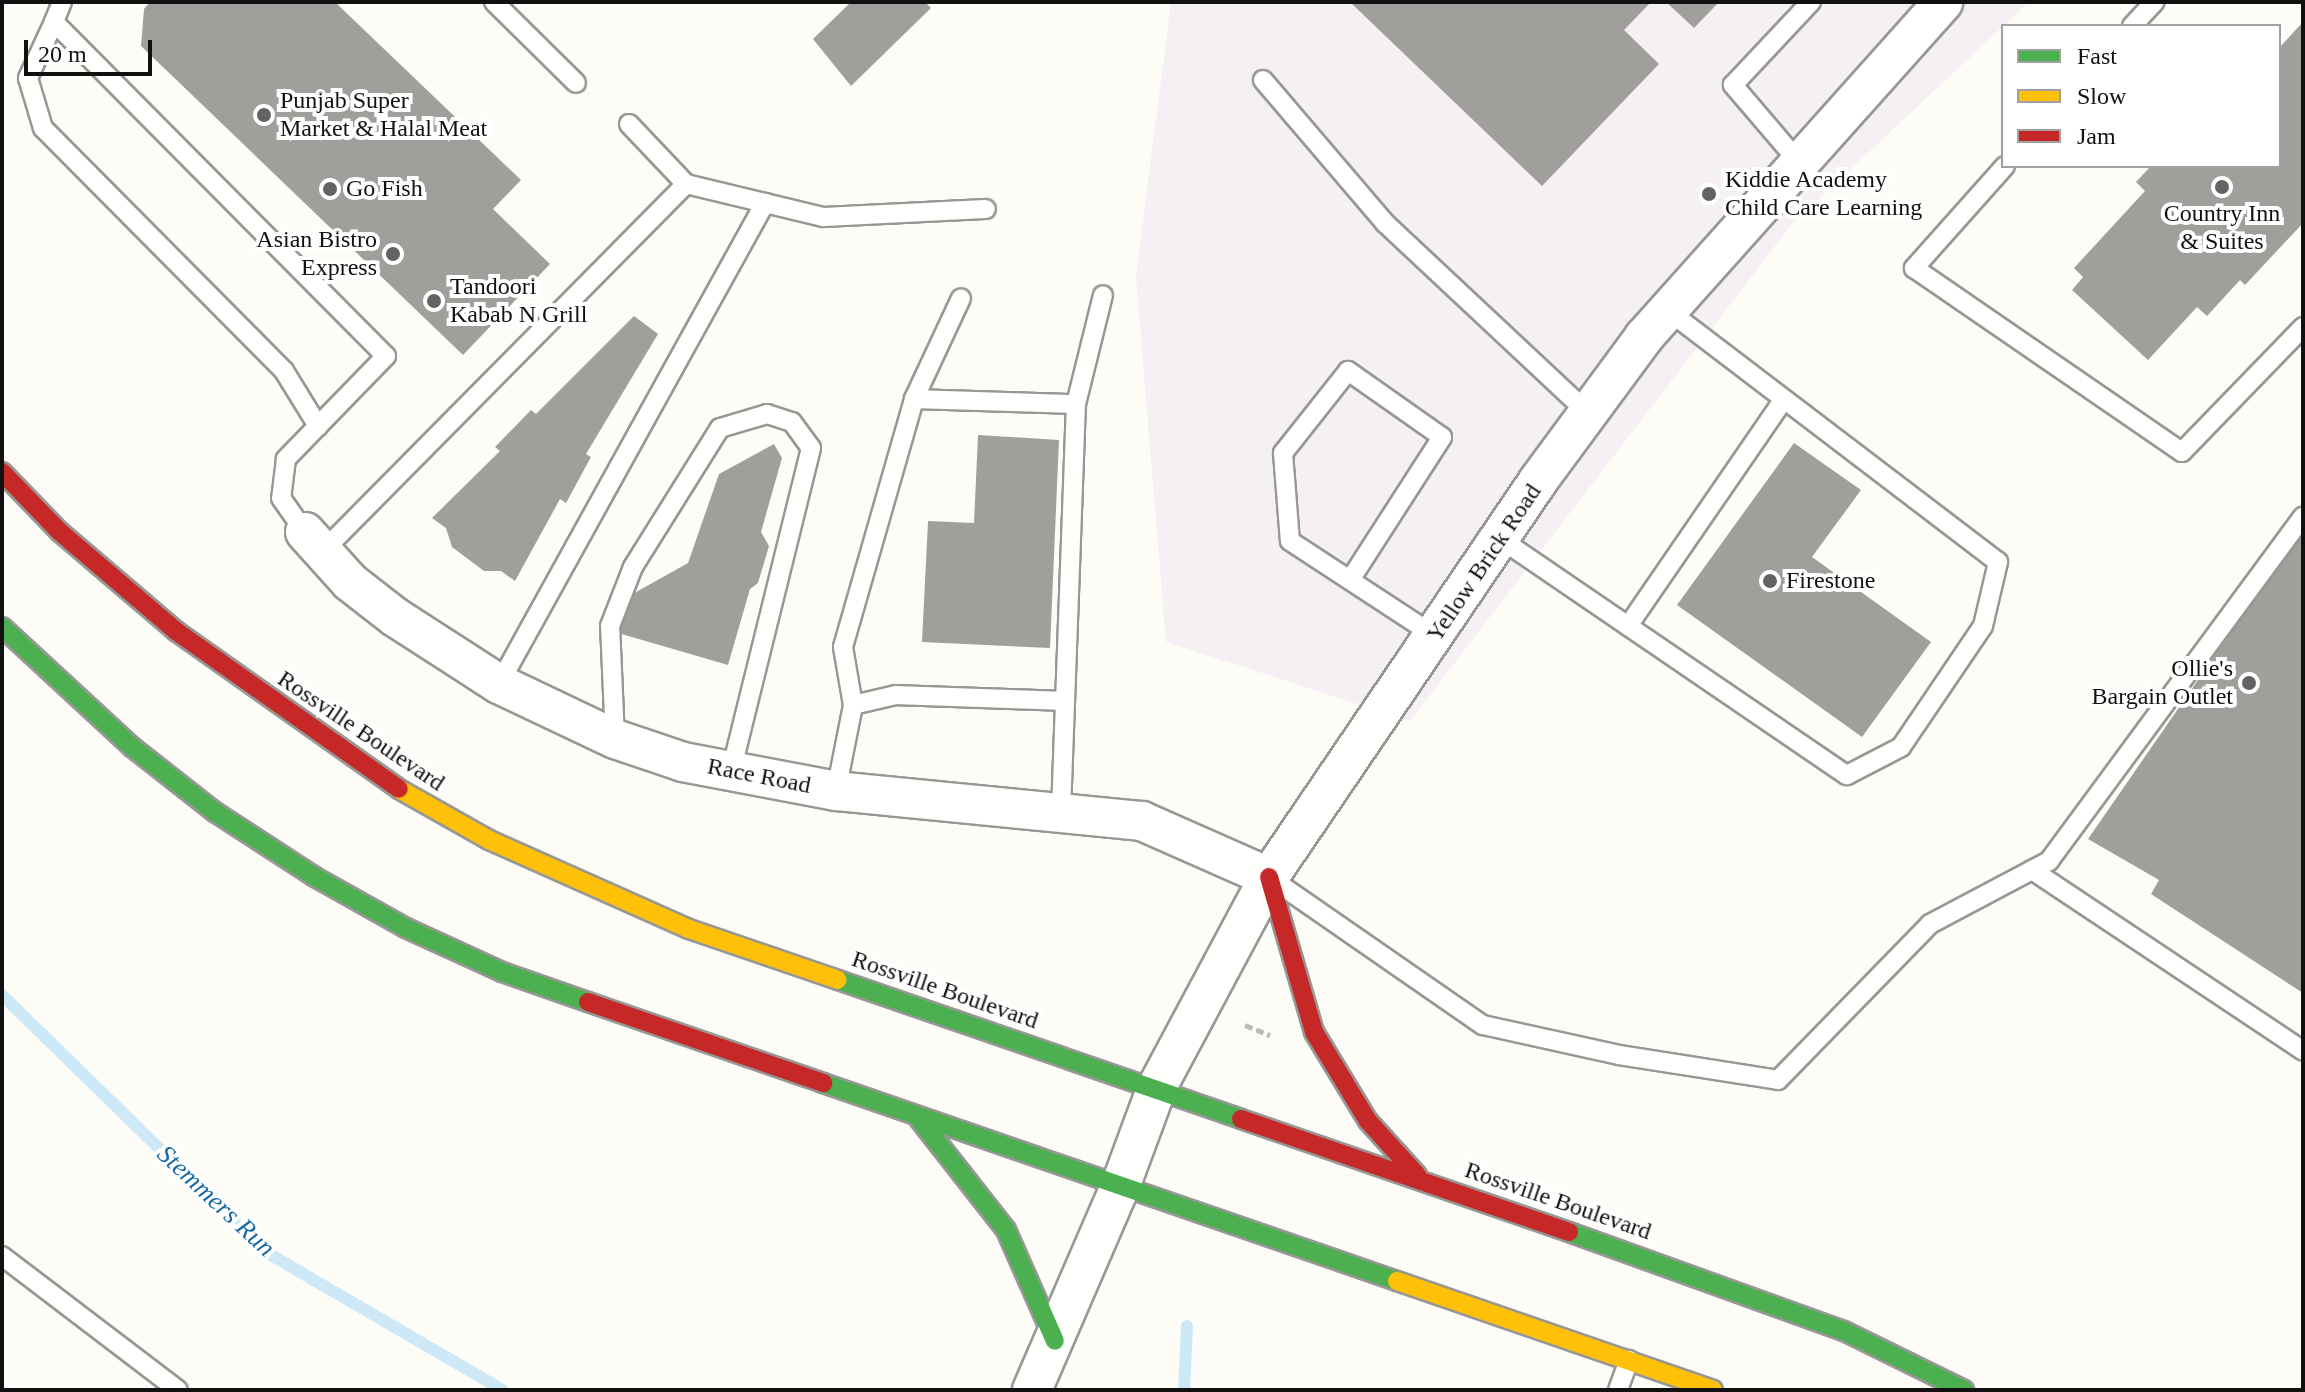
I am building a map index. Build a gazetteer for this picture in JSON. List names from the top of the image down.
{
  "streets": {
    "main road": ["Rossville Boulevard"],
    "street": ["Yellow Brick Road", "Race Road"]
  },
  "crossings": [
    ["Yellow Brick Road", "Rossville Boulevard"],
    ["Yellow Brick Road", "Race Road"]
  ],
  "water": ["Stemmers Run"],
  "places": [
    "Punjab Super Market & Halal Meat",
    "Country Inn & Suites",
    "Go Fish",
    "Kiddie Academy Child Care Learning",
    "Asian Bistro Express",
    "Tandoori Kabab N Grill",
    "Firestone",
    "Ollie's Bargain Outlet"
  ],
  "legend": ["Fast", "Slow", "Jam"],
  "scale_bar": "20 m"
}
